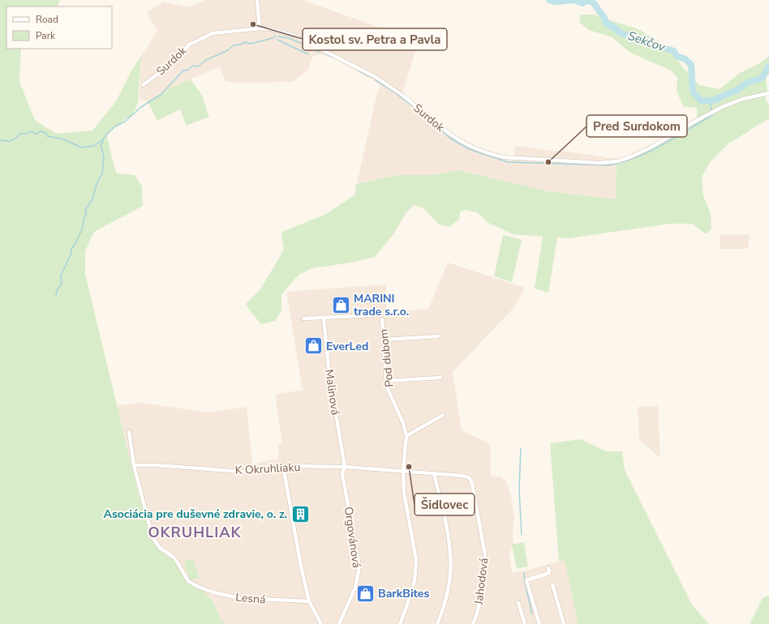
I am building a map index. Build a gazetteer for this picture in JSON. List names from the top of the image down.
{
  "streets": {
    "street": [
      "Surdok",
      "Pod dubom",
      "Malinová",
      "K Okruhliaku",
      "Orgovánová",
      "Jahodová",
      "Lesná"
    ]
  },
  "crossings": [
    ["Pod dubom", "K Okruhliaku"],
    ["Malinová", "K Okruhliaku"],
    ["Malinová", "Orgovánová"],
    ["K Okruhliaku", "Orgovánová"],
    ["K Okruhliaku", "Jahodová"],
    ["K Okruhliaku", "Lesná"]
  ],
  "districts": ["OKRUHLIAK"],
  "water": ["Sekčov"],
  "places": {
    "other": ["Kostol sv. Petra a Pavla", "Pred Surdokom", "Šidlovec"],
    "shop": ["MARINI trade s.r.o.", "EverLed", "BarkBites"],
    "building": ["Asociácia pre duševné zdravie, o. z."]
  },
  "legend": ["Road", "Park"]
}
